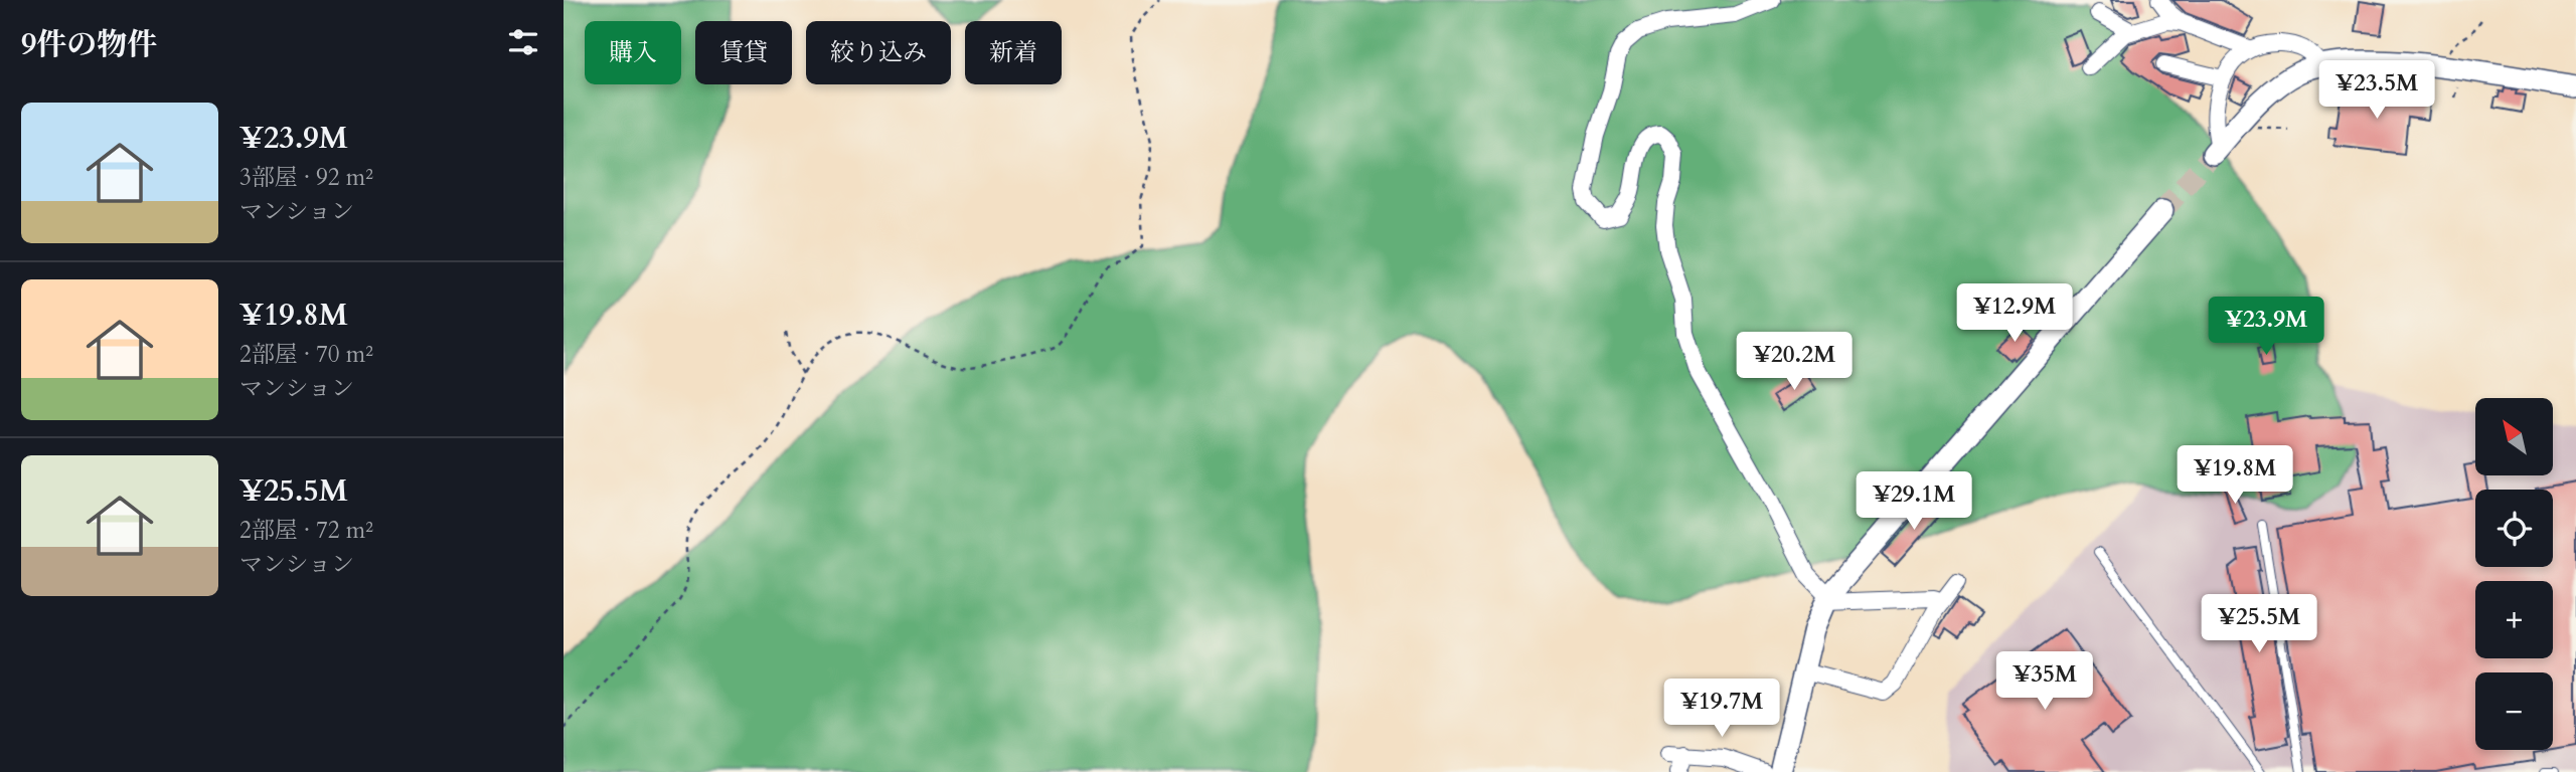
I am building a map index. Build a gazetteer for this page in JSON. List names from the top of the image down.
{
  "north": "top left",
  "page": {
    "heading": "9件の物件",
    "chip": [
      "購入",
      "賃貸",
      "絞り込み",
      "新着"
    ],
    "price": [
      "¥23.5M",
      "¥12.9M",
      "¥23.9M",
      "¥20.2M",
      "¥19.8M",
      "¥29.1M",
      "¥25.5M",
      "¥35M",
      "¥19.7M"
    ],
    "list": [
      {
        "name": "¥23.9M",
        "note": "3部屋 · 92 m² · マンション"
      },
      {
        "name": "¥19.8M",
        "note": "2部屋 · 70 m² · マンション"
      },
      {
        "name": "¥25.5M",
        "note": "2部屋 · 72 m² · マンション"
      }
    ],
    "map_buttons": ["+", "−"]
  }
}
